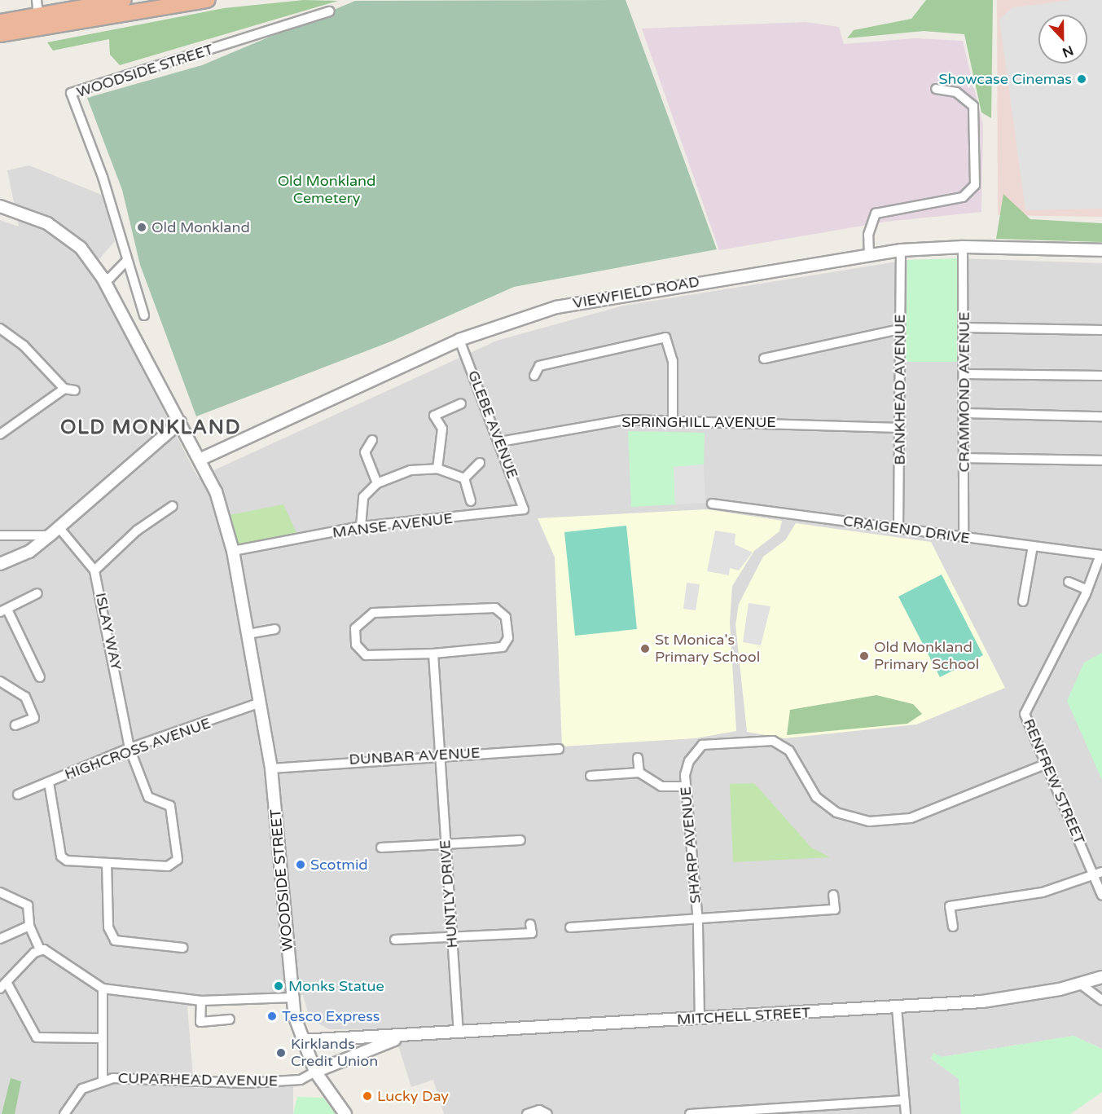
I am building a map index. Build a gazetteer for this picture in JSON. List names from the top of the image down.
{
  "streets": {
    "street": [
      "WOODSIDE STREET",
      "VIEWFIELD ROAD",
      "BANKHEAD AVENUE",
      "CRAMMOND AVENUE",
      "SPRINGHILL AVENUE",
      "GLEBE AVENUE",
      "MANSE AVENUE",
      "CRAIGEND DRIVE",
      "ISLAY WAY",
      "HIGHCROSS AVENUE",
      "DUNBAR AVENUE",
      "RENFREW STREET",
      "SHARP AVENUE",
      "HUNTLY DRIVE",
      "MITCHELL STREET",
      "CUPARHEAD AVENUE"
    ]
  },
  "crossings": [
    ["WOODSIDE STREET", "VIEWFIELD ROAD"],
    ["WOODSIDE STREET", "MANSE AVENUE"],
    ["WOODSIDE STREET", "HIGHCROSS AVENUE"],
    ["WOODSIDE STREET", "DUNBAR AVENUE"],
    ["WOODSIDE STREET", "MITCHELL STREET"],
    ["WOODSIDE STREET", "CUPARHEAD AVENUE"],
    ["VIEWFIELD ROAD", "BANKHEAD AVENUE"],
    ["VIEWFIELD ROAD", "CRAMMOND AVENUE"],
    ["VIEWFIELD ROAD", "GLEBE AVENUE"],
    ["BANKHEAD AVENUE", "SPRINGHILL AVENUE"],
    ["BANKHEAD AVENUE", "CRAIGEND DRIVE"],
    ["CRAMMOND AVENUE", "CRAIGEND DRIVE"],
    ["SPRINGHILL AVENUE", "GLEBE AVENUE"],
    ["GLEBE AVENUE", "MANSE AVENUE"],
    ["CRAIGEND DRIVE", "RENFREW STREET"],
    ["ISLAY WAY", "HIGHCROSS AVENUE"],
    ["DUNBAR AVENUE", "HUNTLY DRIVE"],
    ["RENFREW STREET", "SHARP AVENUE"],
    ["SHARP AVENUE", "MITCHELL STREET"],
    ["HUNTLY DRIVE", "MITCHELL STREET"],
    ["MITCHELL STREET", "CUPARHEAD AVENUE"]
  ],
  "districts": ["OLD MONKLAND"],
  "parks": ["Old Monkland Cemetery"],
  "places": [
    "Showcase Cinemas",
    "Old Monkland",
    "St Monica's Primary School",
    "Old Monkland Primary School",
    "Scotmid",
    "Monks Statue",
    "Tesco Express",
    "Kirklands Credit Union",
    "Lucky Day"
  ],
  "north": "bottom"
}
